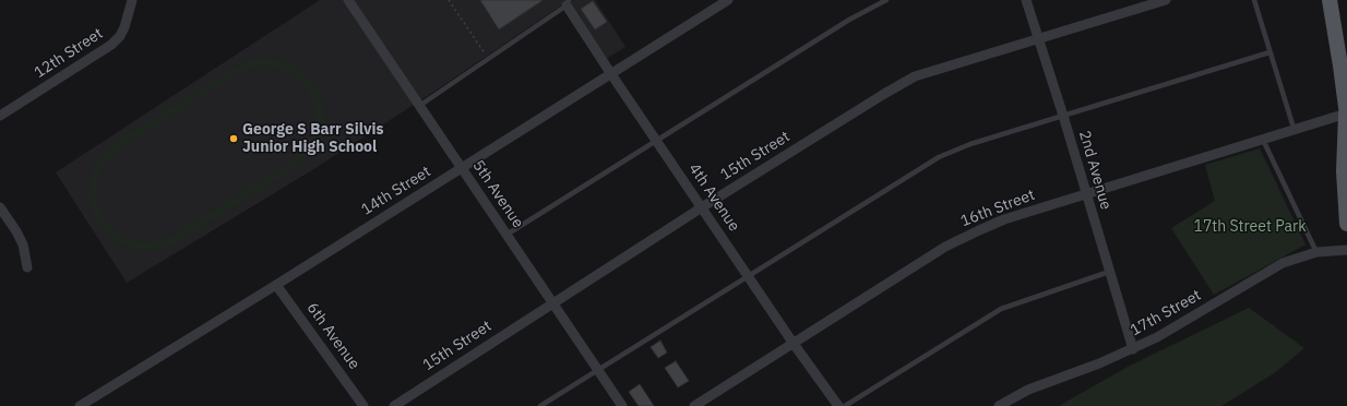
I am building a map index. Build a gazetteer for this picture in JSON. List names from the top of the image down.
{
  "streets": {
    "street": [
      "12th Street",
      "15th Street",
      "2nd Avenue",
      "14th Street",
      "5th Avenue",
      "4th Avenue",
      "16th Street",
      "17th Street",
      "6th Avenue"
    ]
  },
  "crossings": [
    ["15th Street", "2nd Avenue"],
    ["15th Street", "5th Avenue"],
    ["15th Street", "4th Avenue"],
    ["2nd Avenue", "16th Street"],
    ["2nd Avenue", "17th Street"],
    ["14th Street", "5th Avenue"],
    ["14th Street", "4th Avenue"],
    ["14th Street", "6th Avenue"],
    ["4th Avenue", "16th Street"]
  ],
  "parks": ["17th Street Park"],
  "places": ["George S Barr Silvis Junior High School"]
}
